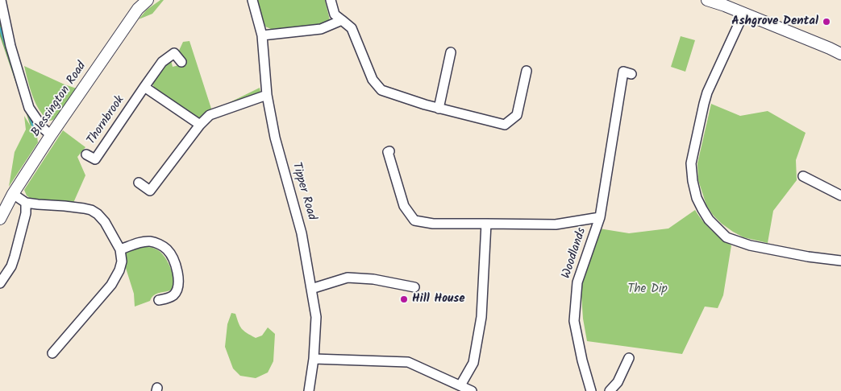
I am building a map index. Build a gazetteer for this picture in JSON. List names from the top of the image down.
{
  "streets": {
    "main road": ["Blessington Road"],
    "street": ["Thornbrook", "Tipper Road", "Woodlands"]
  },
  "parks": ["The Dip"],
  "places": ["Ashgrove Dental", "Hill House"]
}
